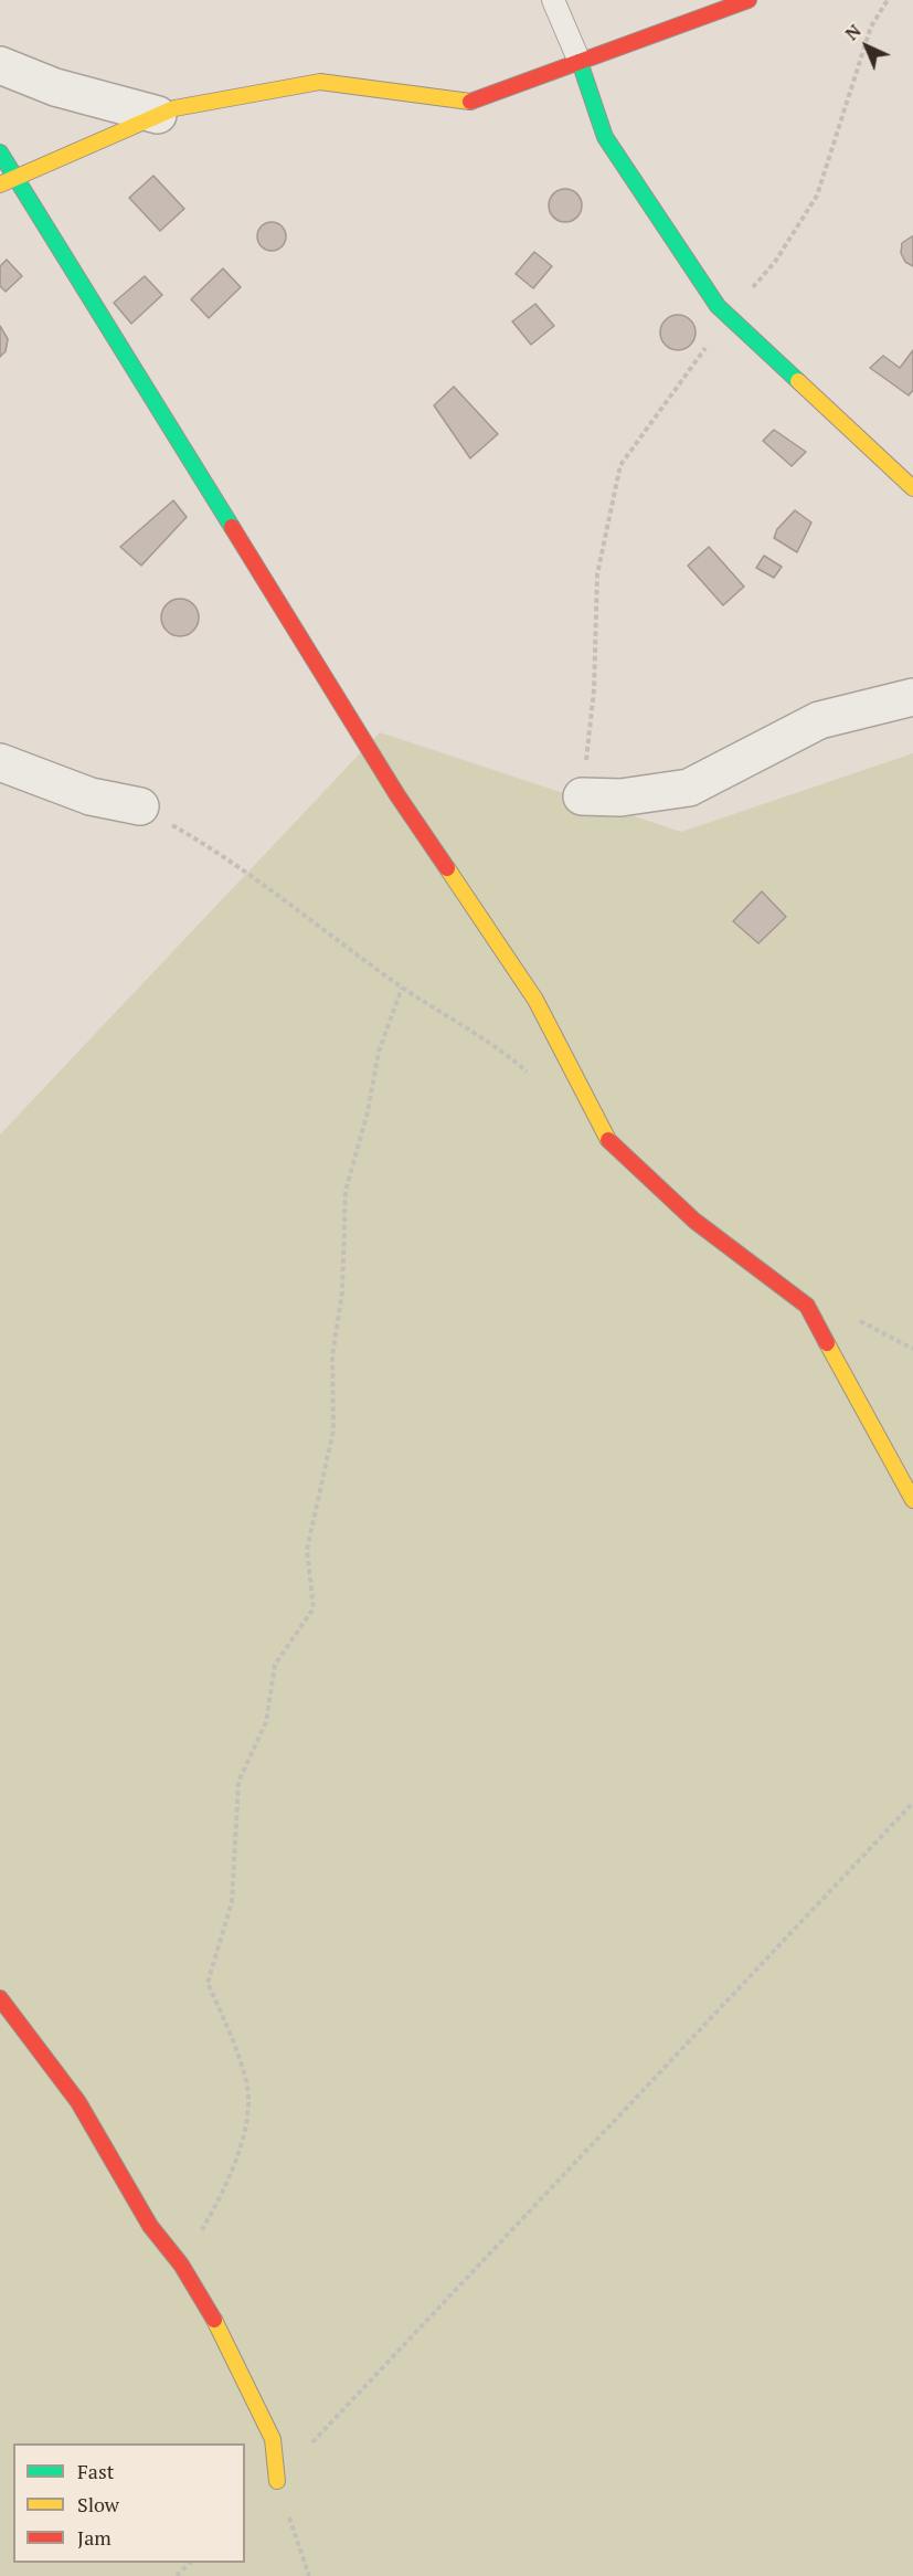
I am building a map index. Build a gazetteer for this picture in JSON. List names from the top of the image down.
{
  "legend": ["Fast", "Slow", "Jam"],
  "north": "top left"
}
